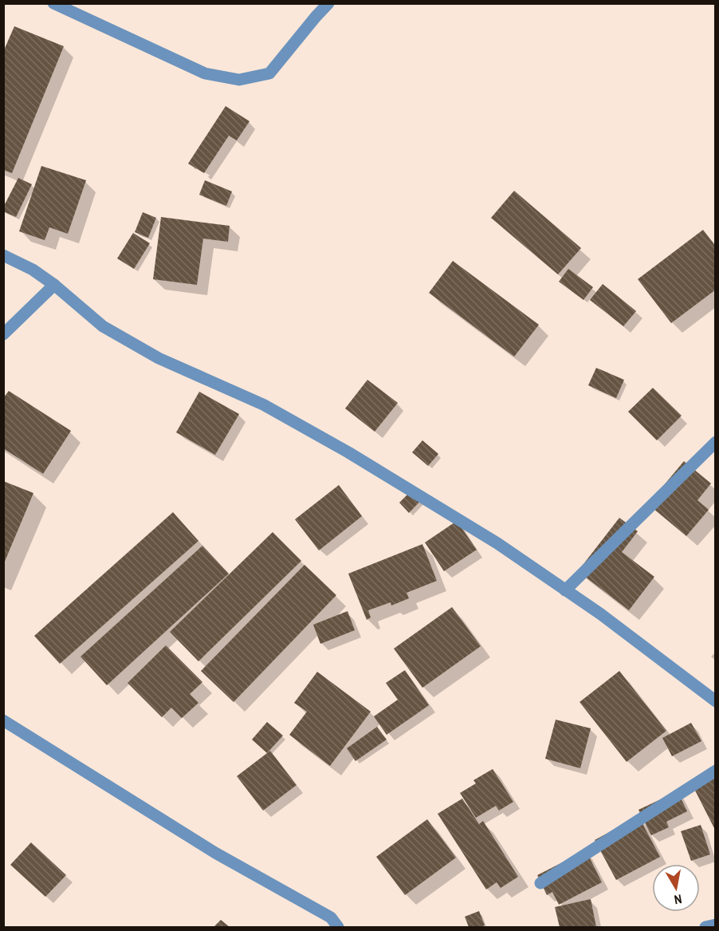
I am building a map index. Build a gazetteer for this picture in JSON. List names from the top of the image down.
{
  "north": "bottom"
}
